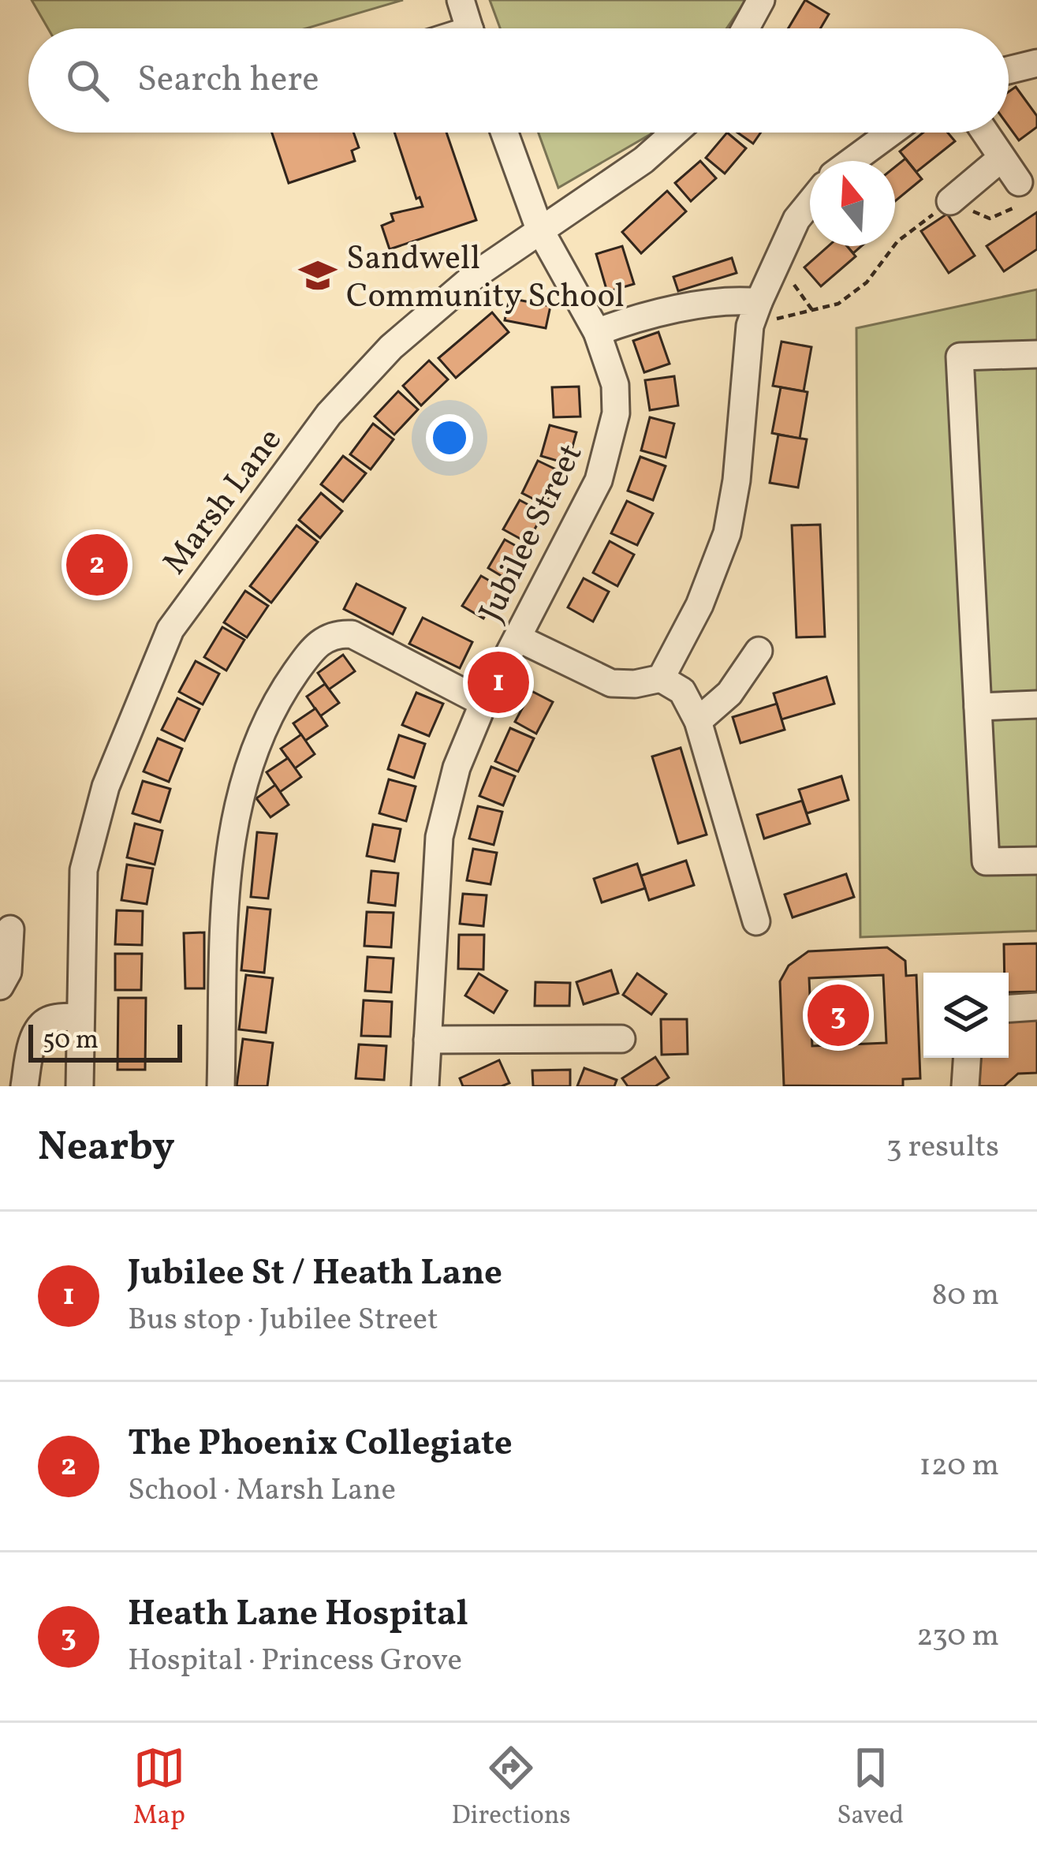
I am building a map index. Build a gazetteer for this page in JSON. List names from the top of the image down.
{
  "streets": {
    "street": ["Marsh Lane", "Jubilee Street"]
  },
  "crossings": [
    ["Marsh Lane", "Jubilee Street"]
  ],
  "places": {
    "school or university": ["Sandwell Community School"]
  },
  "scale_bar": "50 m",
  "north": "top",
  "page": {
    "search": "Search here",
    "pins": ["2", "1", "3"],
    "scale": "50 m",
    "heading": ["Nearby", "3 results"],
    "list": [
      {
        "mark": "1",
        "name": "Jubilee St / Heath Lane",
        "note": "Bus stop · Jubilee Street",
        "value": "80 m"
      },
      {
        "mark": "2",
        "name": "The Phoenix Collegiate",
        "note": "School · Marsh Lane",
        "value": "120 m"
      },
      {
        "mark": "3",
        "name": "Heath Lane Hospital",
        "note": "Hospital · Princess Grove",
        "value": "230 m"
      }
    ],
    "nav": ["Map", "Directions", "Saved"]
  }
}
